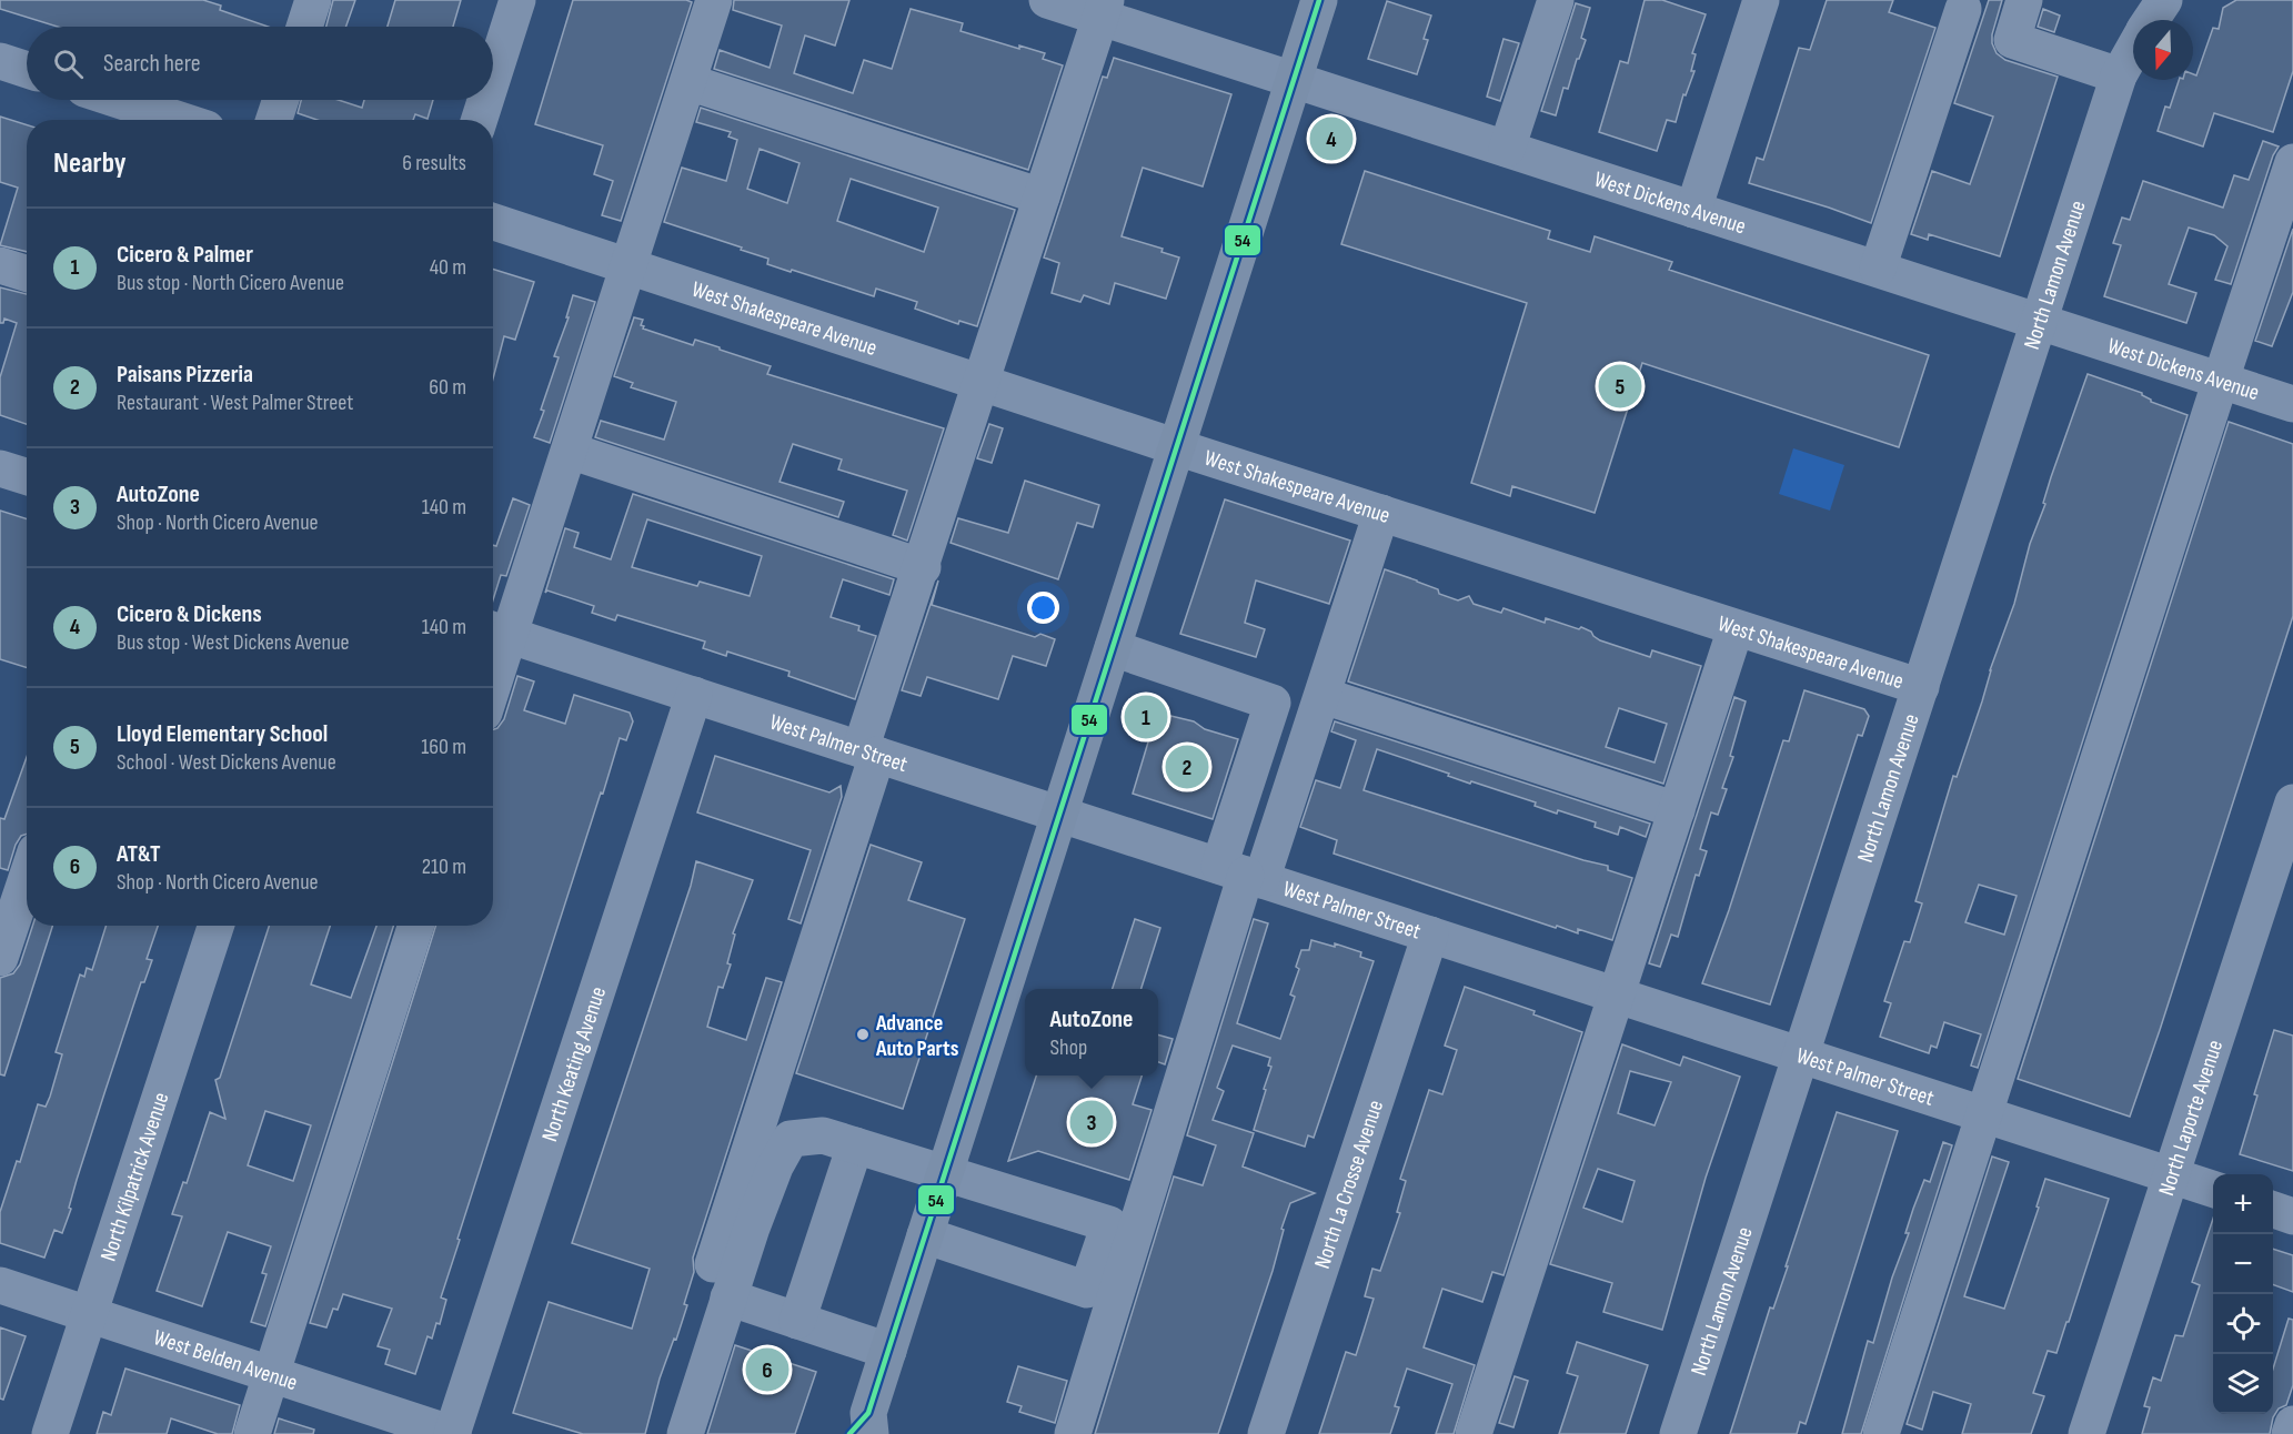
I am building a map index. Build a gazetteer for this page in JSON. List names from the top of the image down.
{
  "streets": {
    "street": [
      "West Dickens Avenue",
      "North Lamon Avenue",
      "West Shakespeare Avenue",
      "West Palmer Street",
      "North Keating Avenue",
      "North Laporte Avenue",
      "North Kilpatrick Avenue",
      "North La Crosse Avenue",
      "West Belden Avenue"
    ]
  },
  "crossings": [
    ["West Dickens Avenue", "North Lamon Avenue"],
    ["North Lamon Avenue", "West Shakespeare Avenue"],
    ["North Lamon Avenue", "West Palmer Street"],
    ["West Palmer Street", "North Keating Avenue"],
    ["West Palmer Street", "North Laporte Avenue"],
    ["West Palmer Street", "North La Crosse Avenue"],
    ["North Keating Avenue", "West Belden Avenue"],
    ["North Kilpatrick Avenue", "West Belden Avenue"]
  ],
  "places": ["Advance Auto Parts"],
  "lines": ["transit line 54"],
  "north": "bottom",
  "page": {
    "search": "Search here",
    "pins": [
      "4",
      "5",
      "1",
      "2",
      "3",
      "6"
    ],
    "heading": ["Nearby", "6 results"],
    "list": [
      {
        "mark": "1",
        "name": "Cicero & Palmer",
        "note": "Bus stop · North Cicero Avenue",
        "value": "40 m"
      },
      {
        "mark": "2",
        "name": "Paisans Pizzeria",
        "note": "Restaurant · West Palmer Street",
        "value": "60 m"
      },
      {
        "mark": "3",
        "name": "AutoZone",
        "note": "Shop · North Cicero Avenue",
        "value": "140 m"
      },
      {
        "mark": "4",
        "name": "Cicero & Dickens",
        "note": "Bus stop · West Dickens Avenue",
        "value": "140 m"
      },
      {
        "mark": "5",
        "name": "Lloyd Elementary School",
        "note": "School · West Dickens Avenue",
        "value": "160 m"
      },
      {
        "mark": "6",
        "name": "AT&T",
        "note": "Shop · North Cicero Avenue",
        "value": "210 m"
      }
    ],
    "popup": ["AutoZone", "Shop"],
    "map_buttons": ["+", "−"]
  }
}
